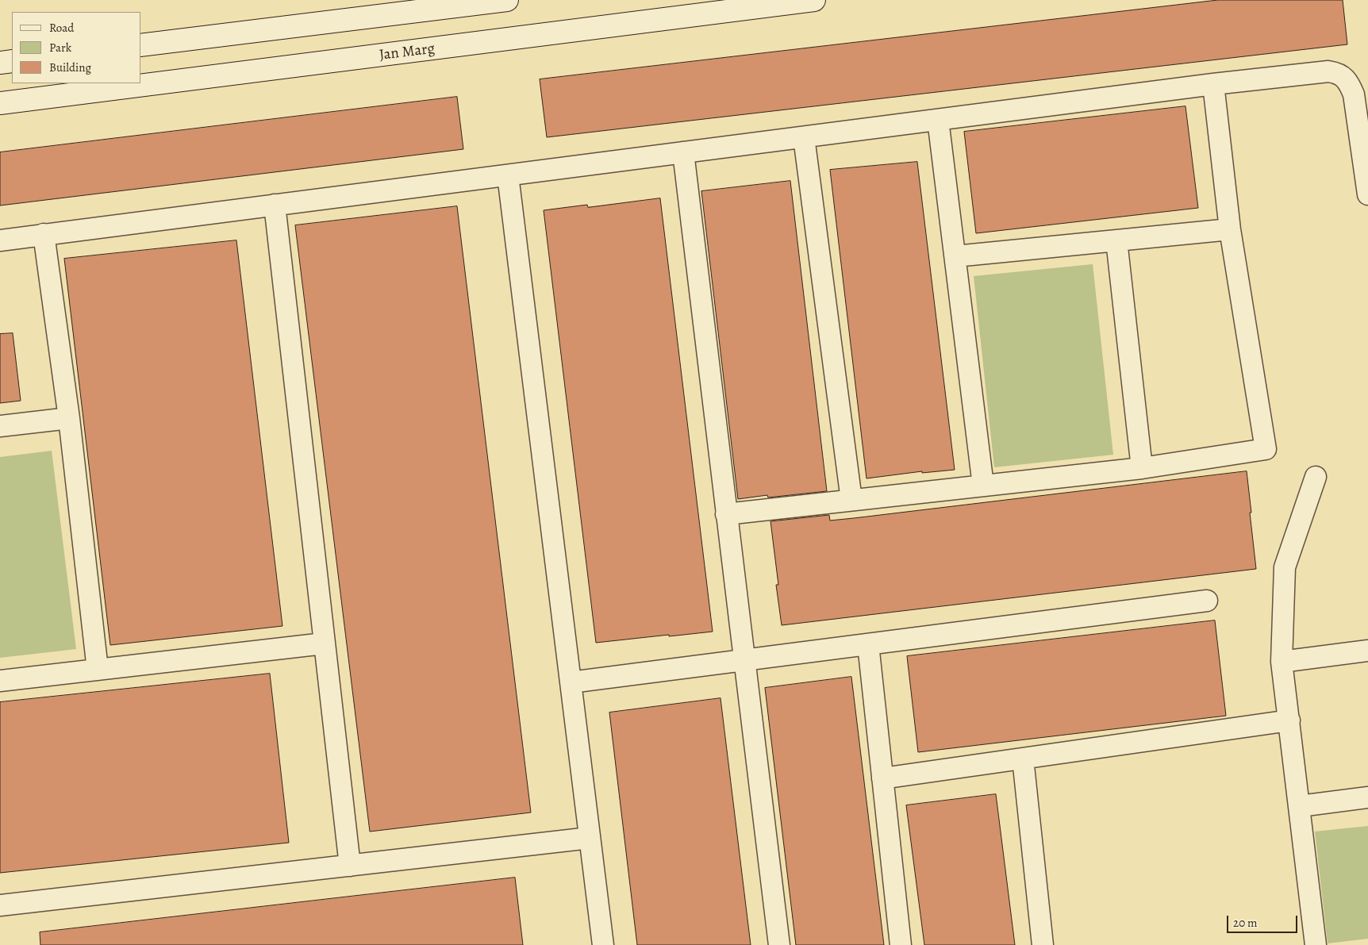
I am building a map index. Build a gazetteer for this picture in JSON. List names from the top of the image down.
{
  "streets": {
    "main road": ["Jan Marg"]
  },
  "legend": ["Road", "Park", "Building"],
  "scale_bar": "20 m"
}
